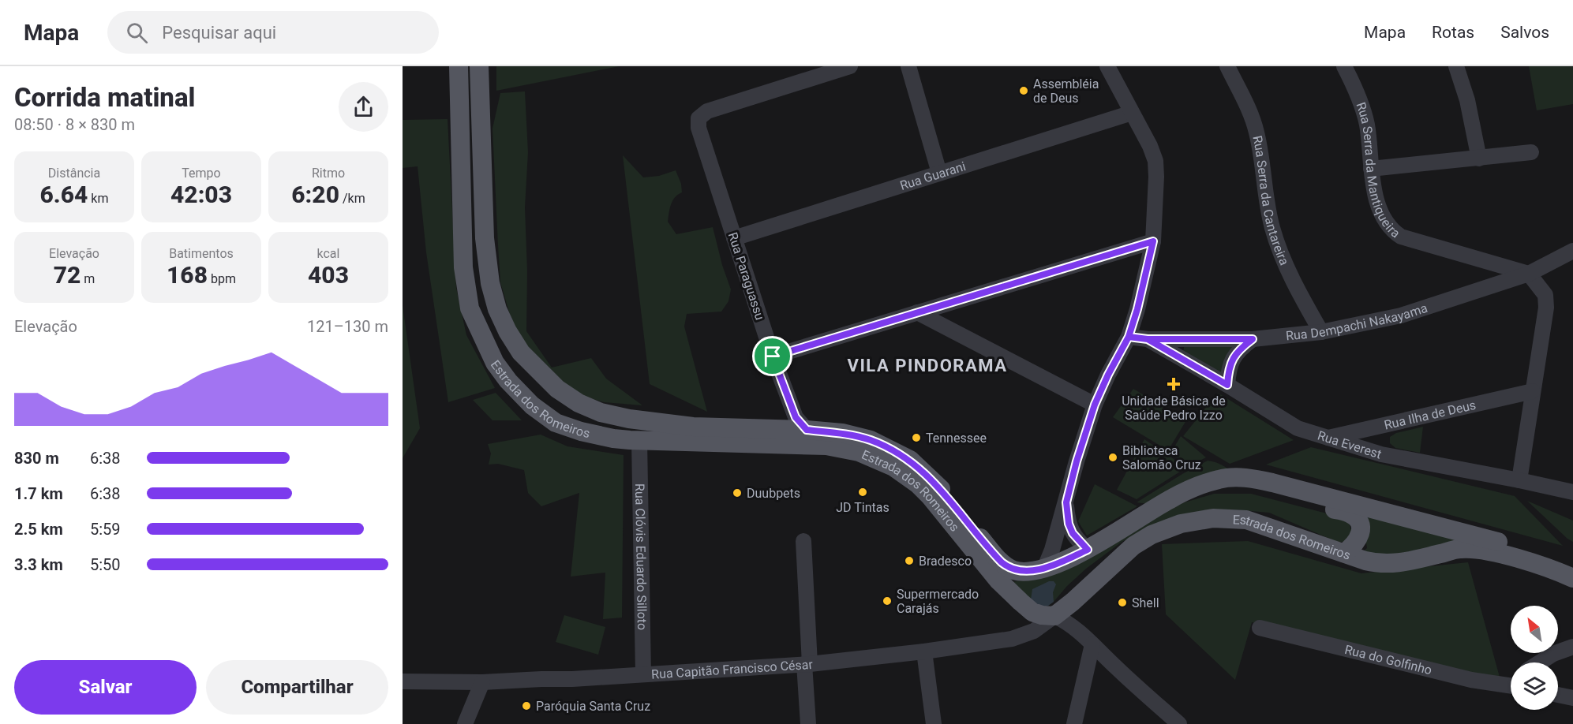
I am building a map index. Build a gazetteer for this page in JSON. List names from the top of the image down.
{
  "streets": {
    "main road": ["Estrada dos Romeiros"],
    "street": [
      "Rua Serra da Mantiqueira",
      "Rua Guarani",
      "Rua Serra da Cantareira",
      "Rua Paraguassu",
      "Rua Dempachi Nakayama",
      "Rua Ilha de Deus",
      "Rua Everest",
      "Rua Clóvis Eduardo Silloto",
      "Rua do Golfinho",
      "Rua Capitão Francisco César"
    ]
  },
  "crossings": [
    ["Rua Serra da Mantiqueira", "Rua Dempachi Nakayama"],
    ["Rua Guarani", "Rua Paraguassu"],
    ["Rua Serra da Cantareira", "Rua Dempachi Nakayama"],
    ["Rua Paraguassu", "Estrada dos Romeiros"],
    ["Rua Dempachi Nakayama", "Rua Everest"],
    ["Estrada dos Romeiros", "Rua Clóvis Eduardo Silloto"],
    ["Estrada dos Romeiros", "Rua Capitão Francisco César"],
    ["Rua Ilha de Deus", "Rua Everest"],
    ["Rua Clóvis Eduardo Silloto", "Rua Capitão Francisco César"]
  ],
  "districts": ["VILA PINDORAMA"],
  "places": {
    "other": [
      "Assembléia de Deus",
      "Tennessee",
      "Biblioteca Salomão Cruz",
      "JD Tintas",
      "Duubpets",
      "Bradesco",
      "Supermercado Carajás",
      "Shell",
      "Paróquia Santa Cruz"
    ],
    "health": ["Unidade Básica de Saúde Pedro Izzo"]
  },
  "north": "top left",
  "page": {
    "header": "Mapa",
    "search": "Pesquisar aqui",
    "nav": ["Mapa", "Rotas", "Salvos"],
    "heading": ["Corrida matinal", "08:50 · 8 × 830 m"],
    "stats": [
      ["Distância", "6.64 km"],
      ["Tempo", "42:03"],
      ["Ritmo", "6:20 /km"],
      ["Elevação", "72 m"],
      ["Batimentos", "168 bpm"],
      ["kcal", "403"]
    ],
    "chart": ["Elevação", "121–130 m"],
    "list": [
      {
        "name": "830 m",
        "note": "6:38"
      },
      {
        "name": "1.7 km",
        "note": "6:38"
      },
      {
        "name": "2.5 km",
        "note": "5:59"
      },
      {
        "name": "3.3 km",
        "note": "5:50"
      }
    ],
    "buttons": ["Salvar", "Compartilhar"]
  }
}
